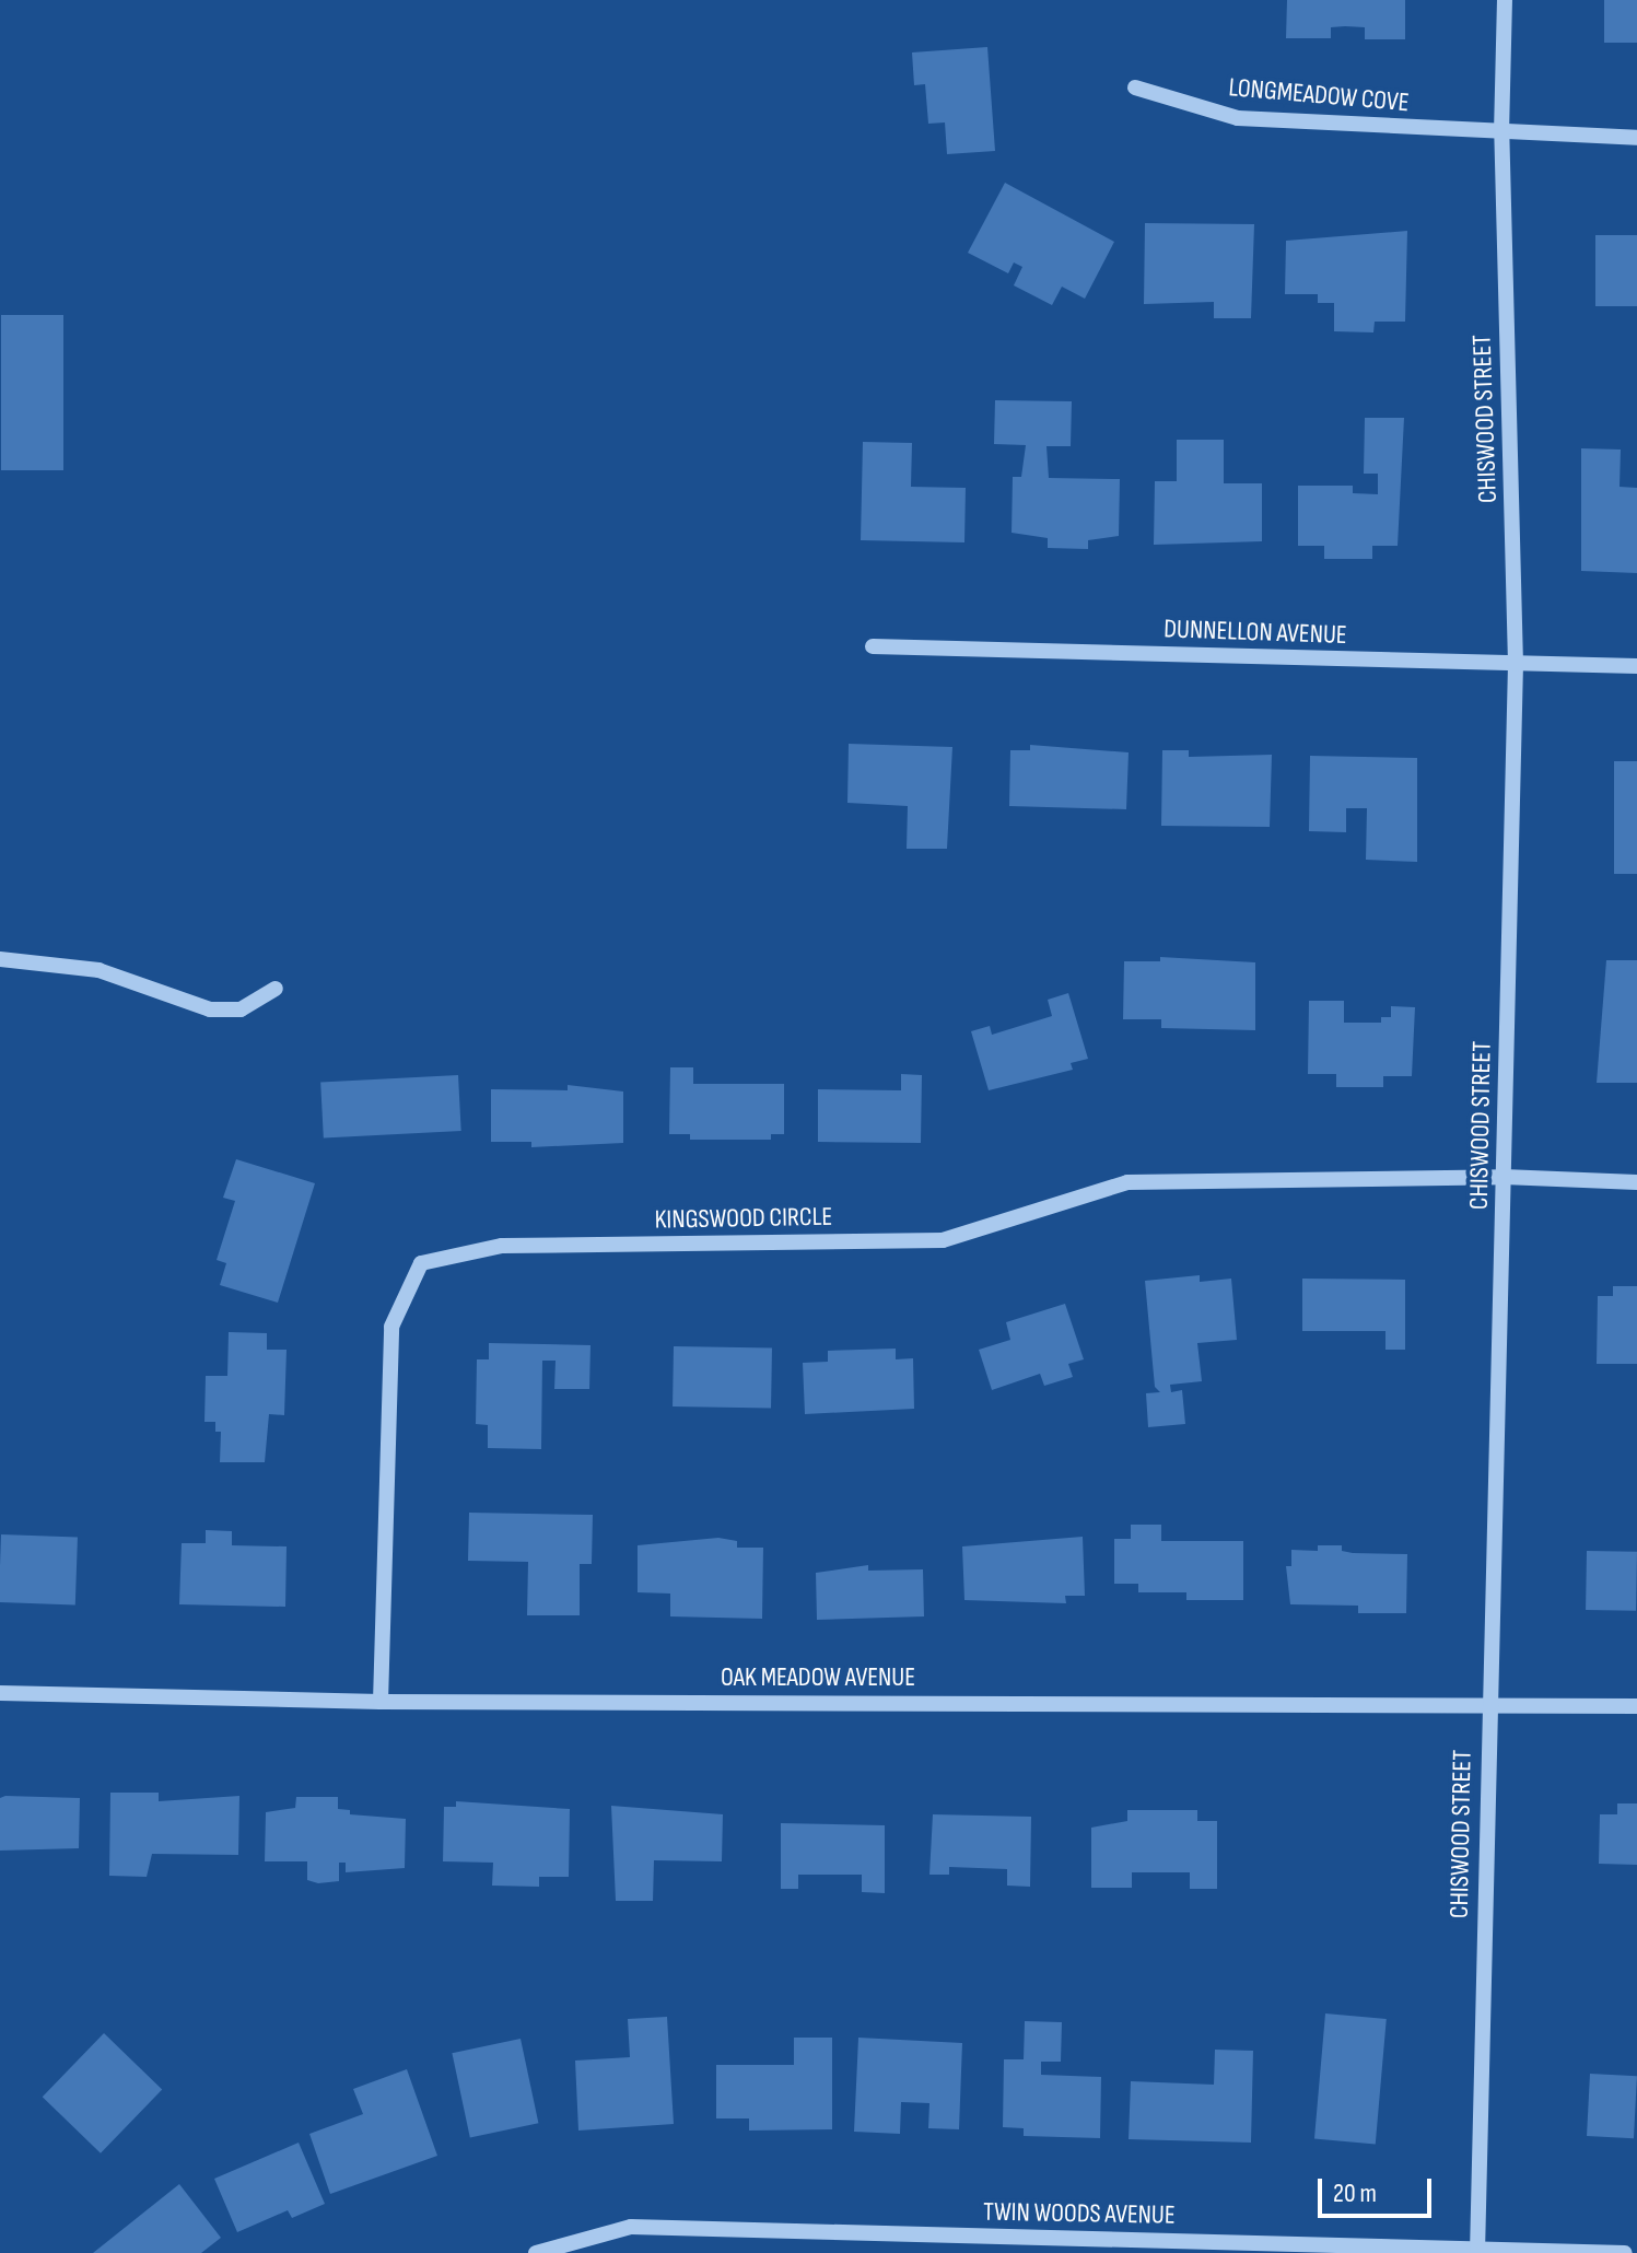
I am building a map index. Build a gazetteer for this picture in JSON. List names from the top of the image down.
{
  "streets": {
    "street": [
      "LONGMEADOW COVE",
      "CHISWOOD STREET",
      "DUNNELLON AVENUE",
      "KINGSWOOD CIRCLE",
      "OAK MEADOW AVENUE",
      "TWIN WOODS AVENUE"
    ]
  },
  "crossings": [
    ["LONGMEADOW COVE", "CHISWOOD STREET"],
    ["CHISWOOD STREET", "DUNNELLON AVENUE"],
    ["CHISWOOD STREET", "KINGSWOOD CIRCLE"],
    ["CHISWOOD STREET", "OAK MEADOW AVENUE"],
    ["CHISWOOD STREET", "TWIN WOODS AVENUE"],
    ["KINGSWOOD CIRCLE", "OAK MEADOW AVENUE"]
  ],
  "scale_bar": "20 m"
}
